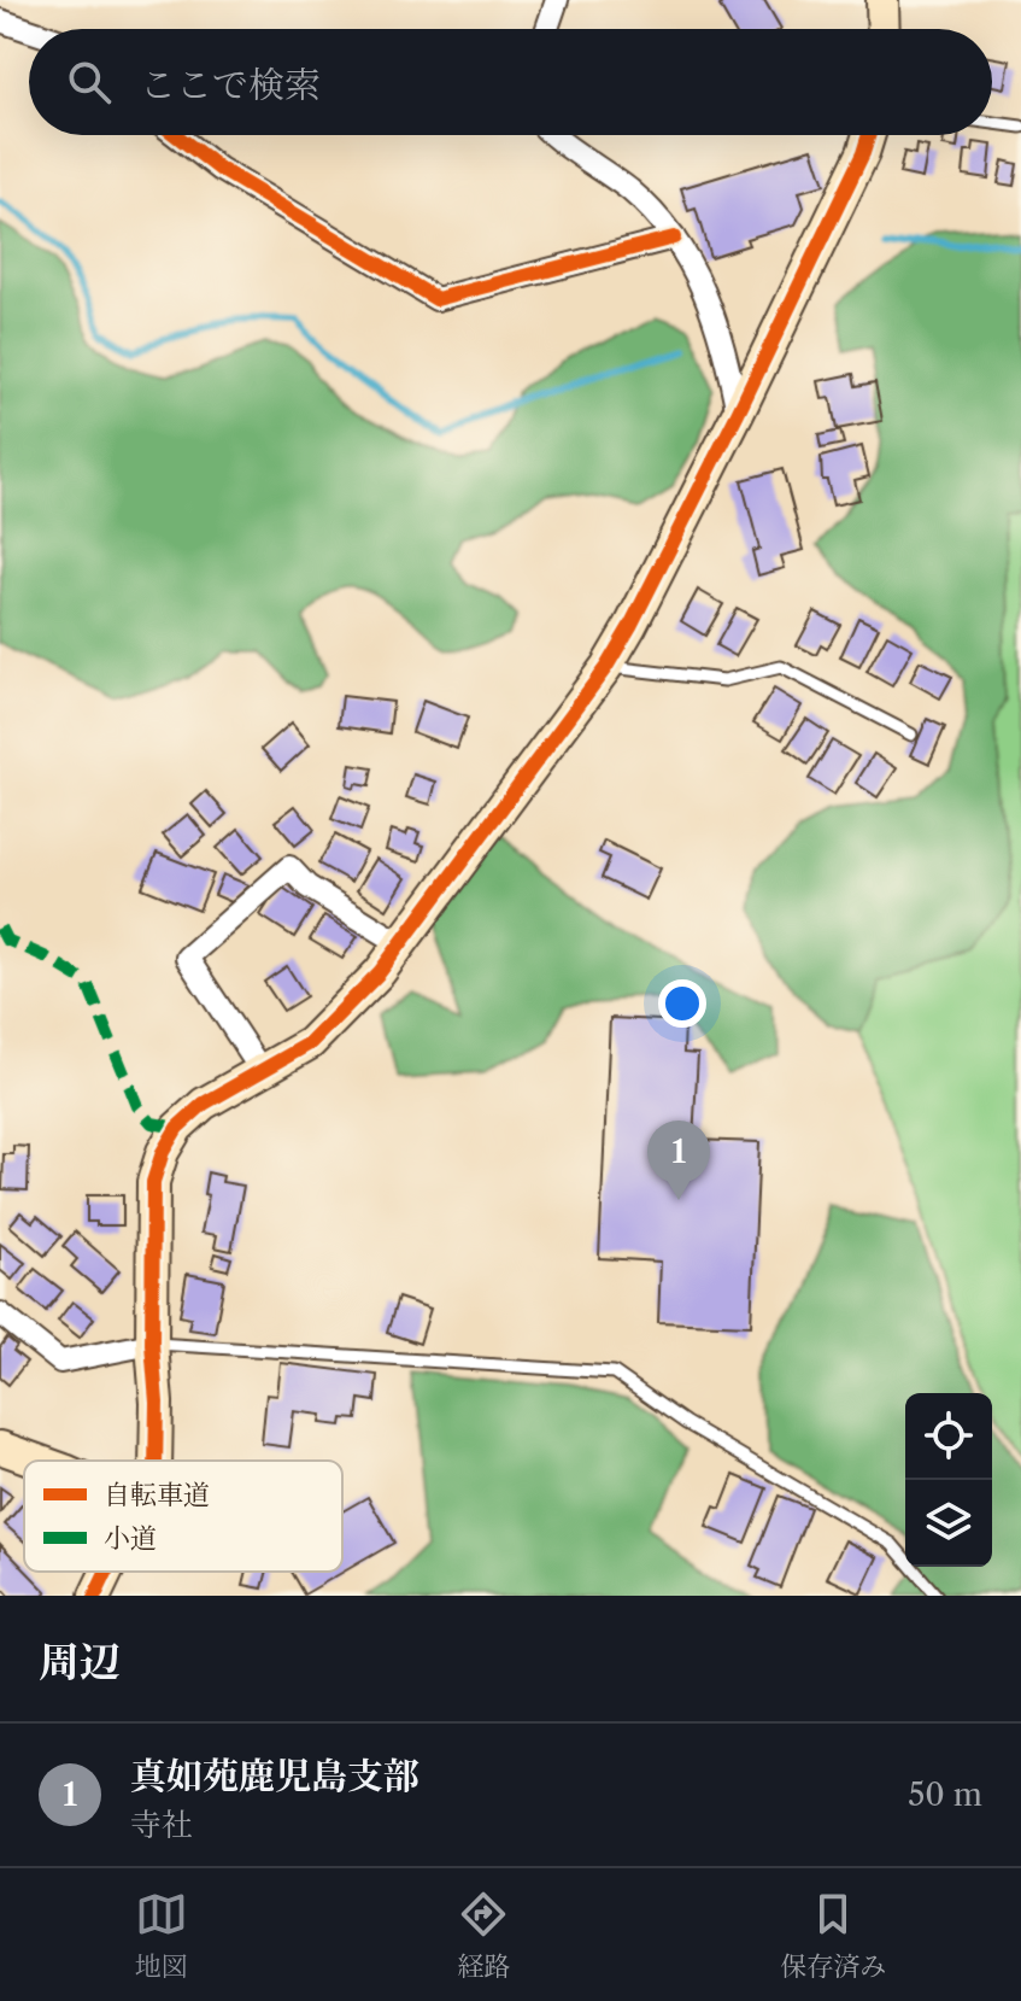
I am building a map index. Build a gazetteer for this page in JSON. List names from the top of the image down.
{
  "legend": ["自転車道", "小道"],
  "page": {
    "search": "ここで検索",
    "pins": "1",
    "heading": "周辺",
    "list": [
      {
        "mark": "1",
        "name": "真如苑鹿児島支部",
        "note": "寺社",
        "value": "50 m"
      }
    ],
    "nav": ["地図", "経路", "保存済み"]
  }
}
